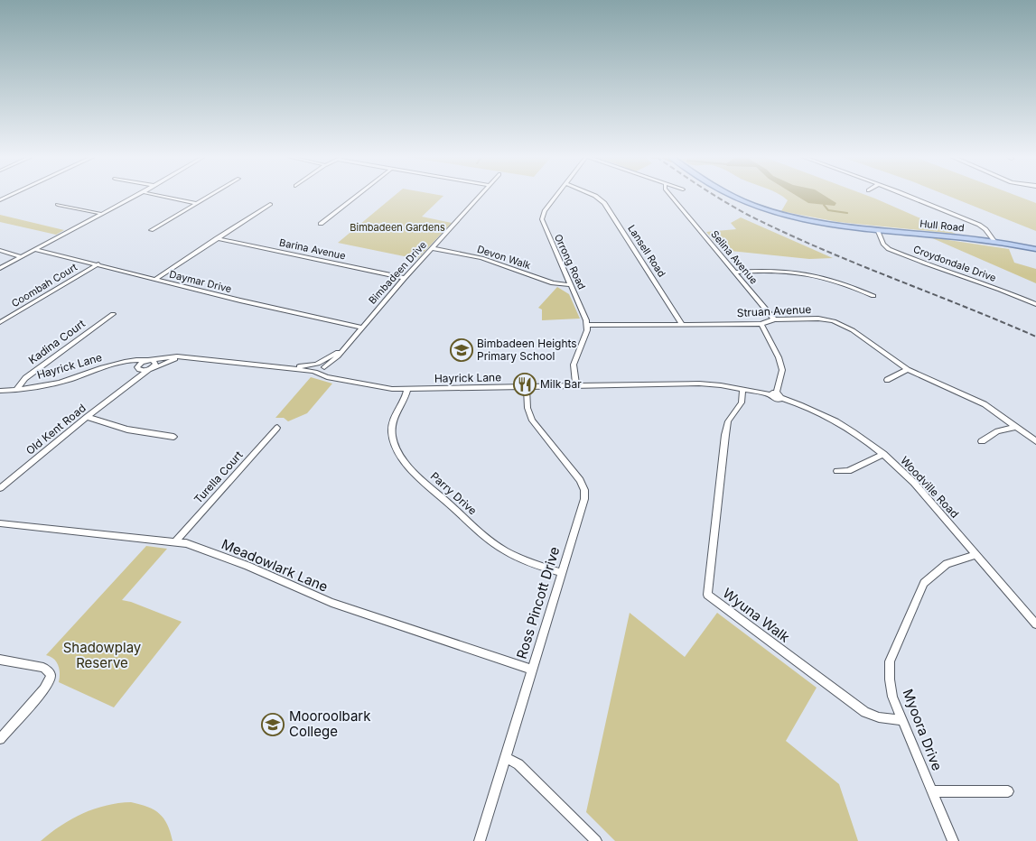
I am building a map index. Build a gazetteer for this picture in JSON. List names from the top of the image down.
{
  "streets": {
    "main road": ["Hull Road"],
    "street": [
      "Barina Avenue",
      "Lansell Road",
      "Devon Walk",
      "Selina Avenue",
      "Orrong Road",
      "Croydondale Drive",
      "Bimbadeen Drive",
      "Daymar Drive",
      "Coombah Court",
      "Struan Avenue",
      "Kadina Court",
      "Hayrick Lane",
      "Old Kent Road",
      "Turella Court",
      "Woodville Road",
      "Parry Drive",
      "Meadowlark Lane",
      "Ross Pincott Drive",
      "Wyuna Walk",
      "Myoora Drive"
    ]
  },
  "crossings": [
    ["Hull Road", "Croydondale Drive"],
    ["Barina Avenue", "Bimbadeen Drive"],
    ["Lansell Road", "Struan Avenue"],
    ["Devon Walk", "Orrong Road"],
    ["Devon Walk", "Bimbadeen Drive"],
    ["Selina Avenue", "Struan Avenue"],
    ["Orrong Road", "Struan Avenue"],
    ["Bimbadeen Drive", "Daymar Drive"],
    ["Bimbadeen Drive", "Hayrick Lane"],
    ["Daymar Drive", "Coombah Court"],
    ["Kadina Court", "Hayrick Lane"],
    ["Hayrick Lane", "Old Kent Road"],
    ["Hayrick Lane", "Woodville Road"],
    ["Hayrick Lane", "Parry Drive"],
    ["Hayrick Lane", "Ross Pincott Drive"],
    ["Turella Court", "Meadowlark Lane"],
    ["Woodville Road", "Wyuna Walk"],
    ["Woodville Road", "Myoora Drive"],
    ["Parry Drive", "Ross Pincott Drive"],
    ["Meadowlark Lane", "Ross Pincott Drive"],
    ["Wyuna Walk", "Myoora Drive"]
  ],
  "parks": ["Bimbadeen Gardens", "Shadowplay Reserve"],
  "places": {
    "school or university": ["Bimbadeen Heights Primary School", "Mooroolbark College"],
    "restaurant": ["Milk Bar"]
  }
}
